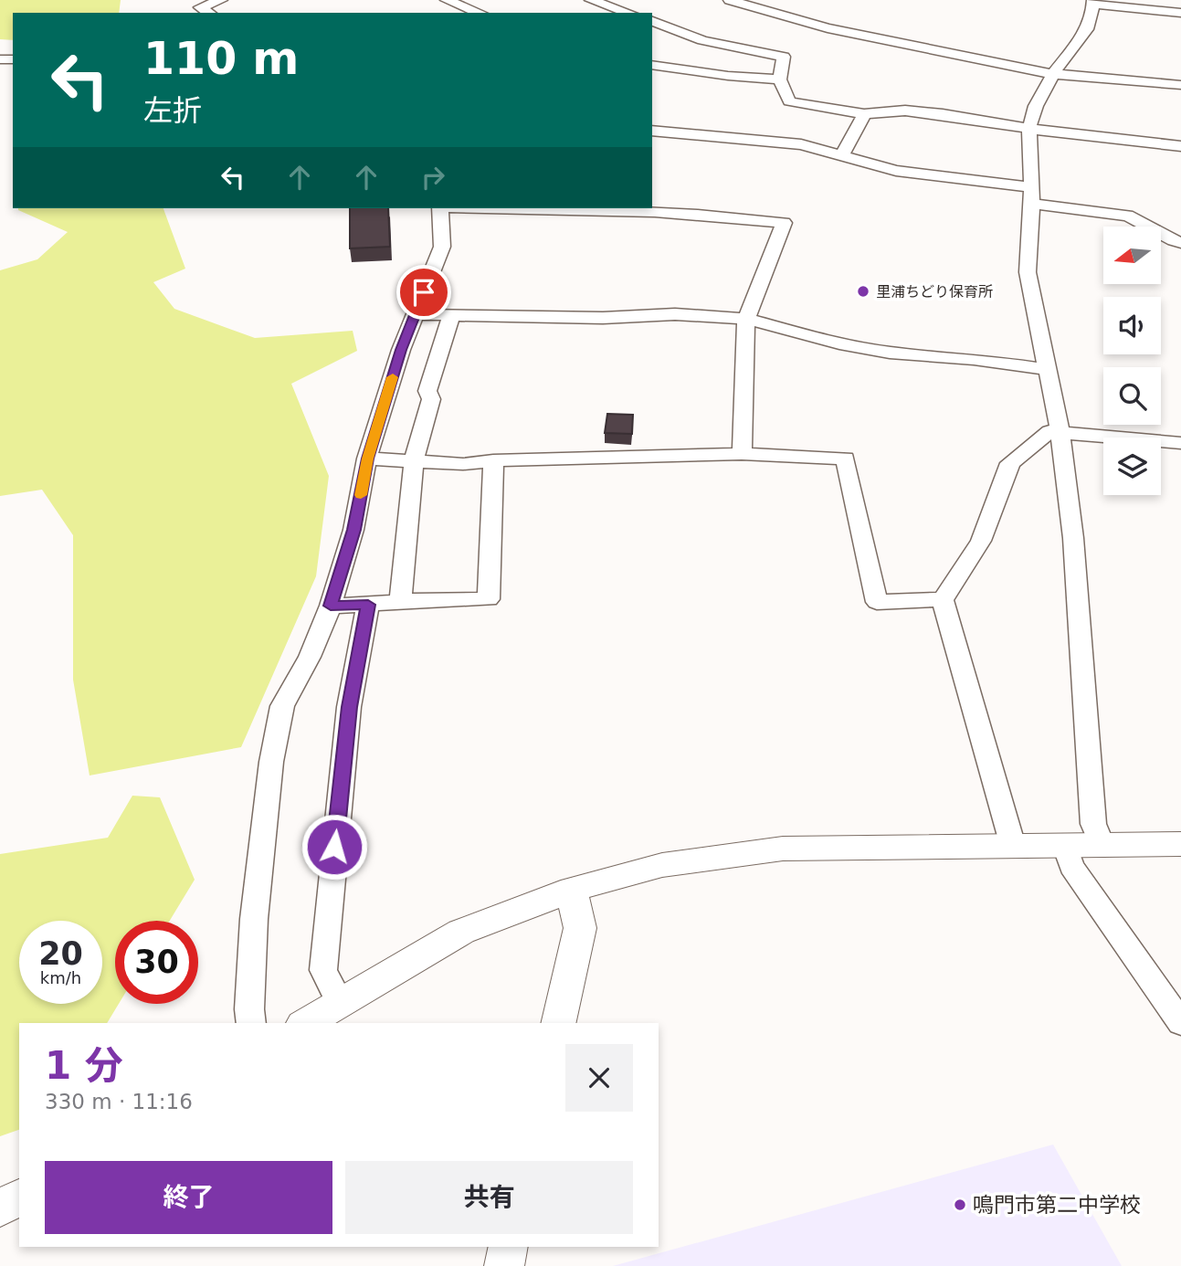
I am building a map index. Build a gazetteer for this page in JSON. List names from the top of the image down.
{
  "places": ["里浦ちどり保育所", "鳴門市第二中学校"],
  "north": "left",
  "page": {
    "turn": ["110 m", "左折"],
    "speed": "20 km/h",
    "limit": "30",
    "heading": ["1 分", "330 m · 11:16"],
    "buttons": ["終了", "共有"]
  }
}
